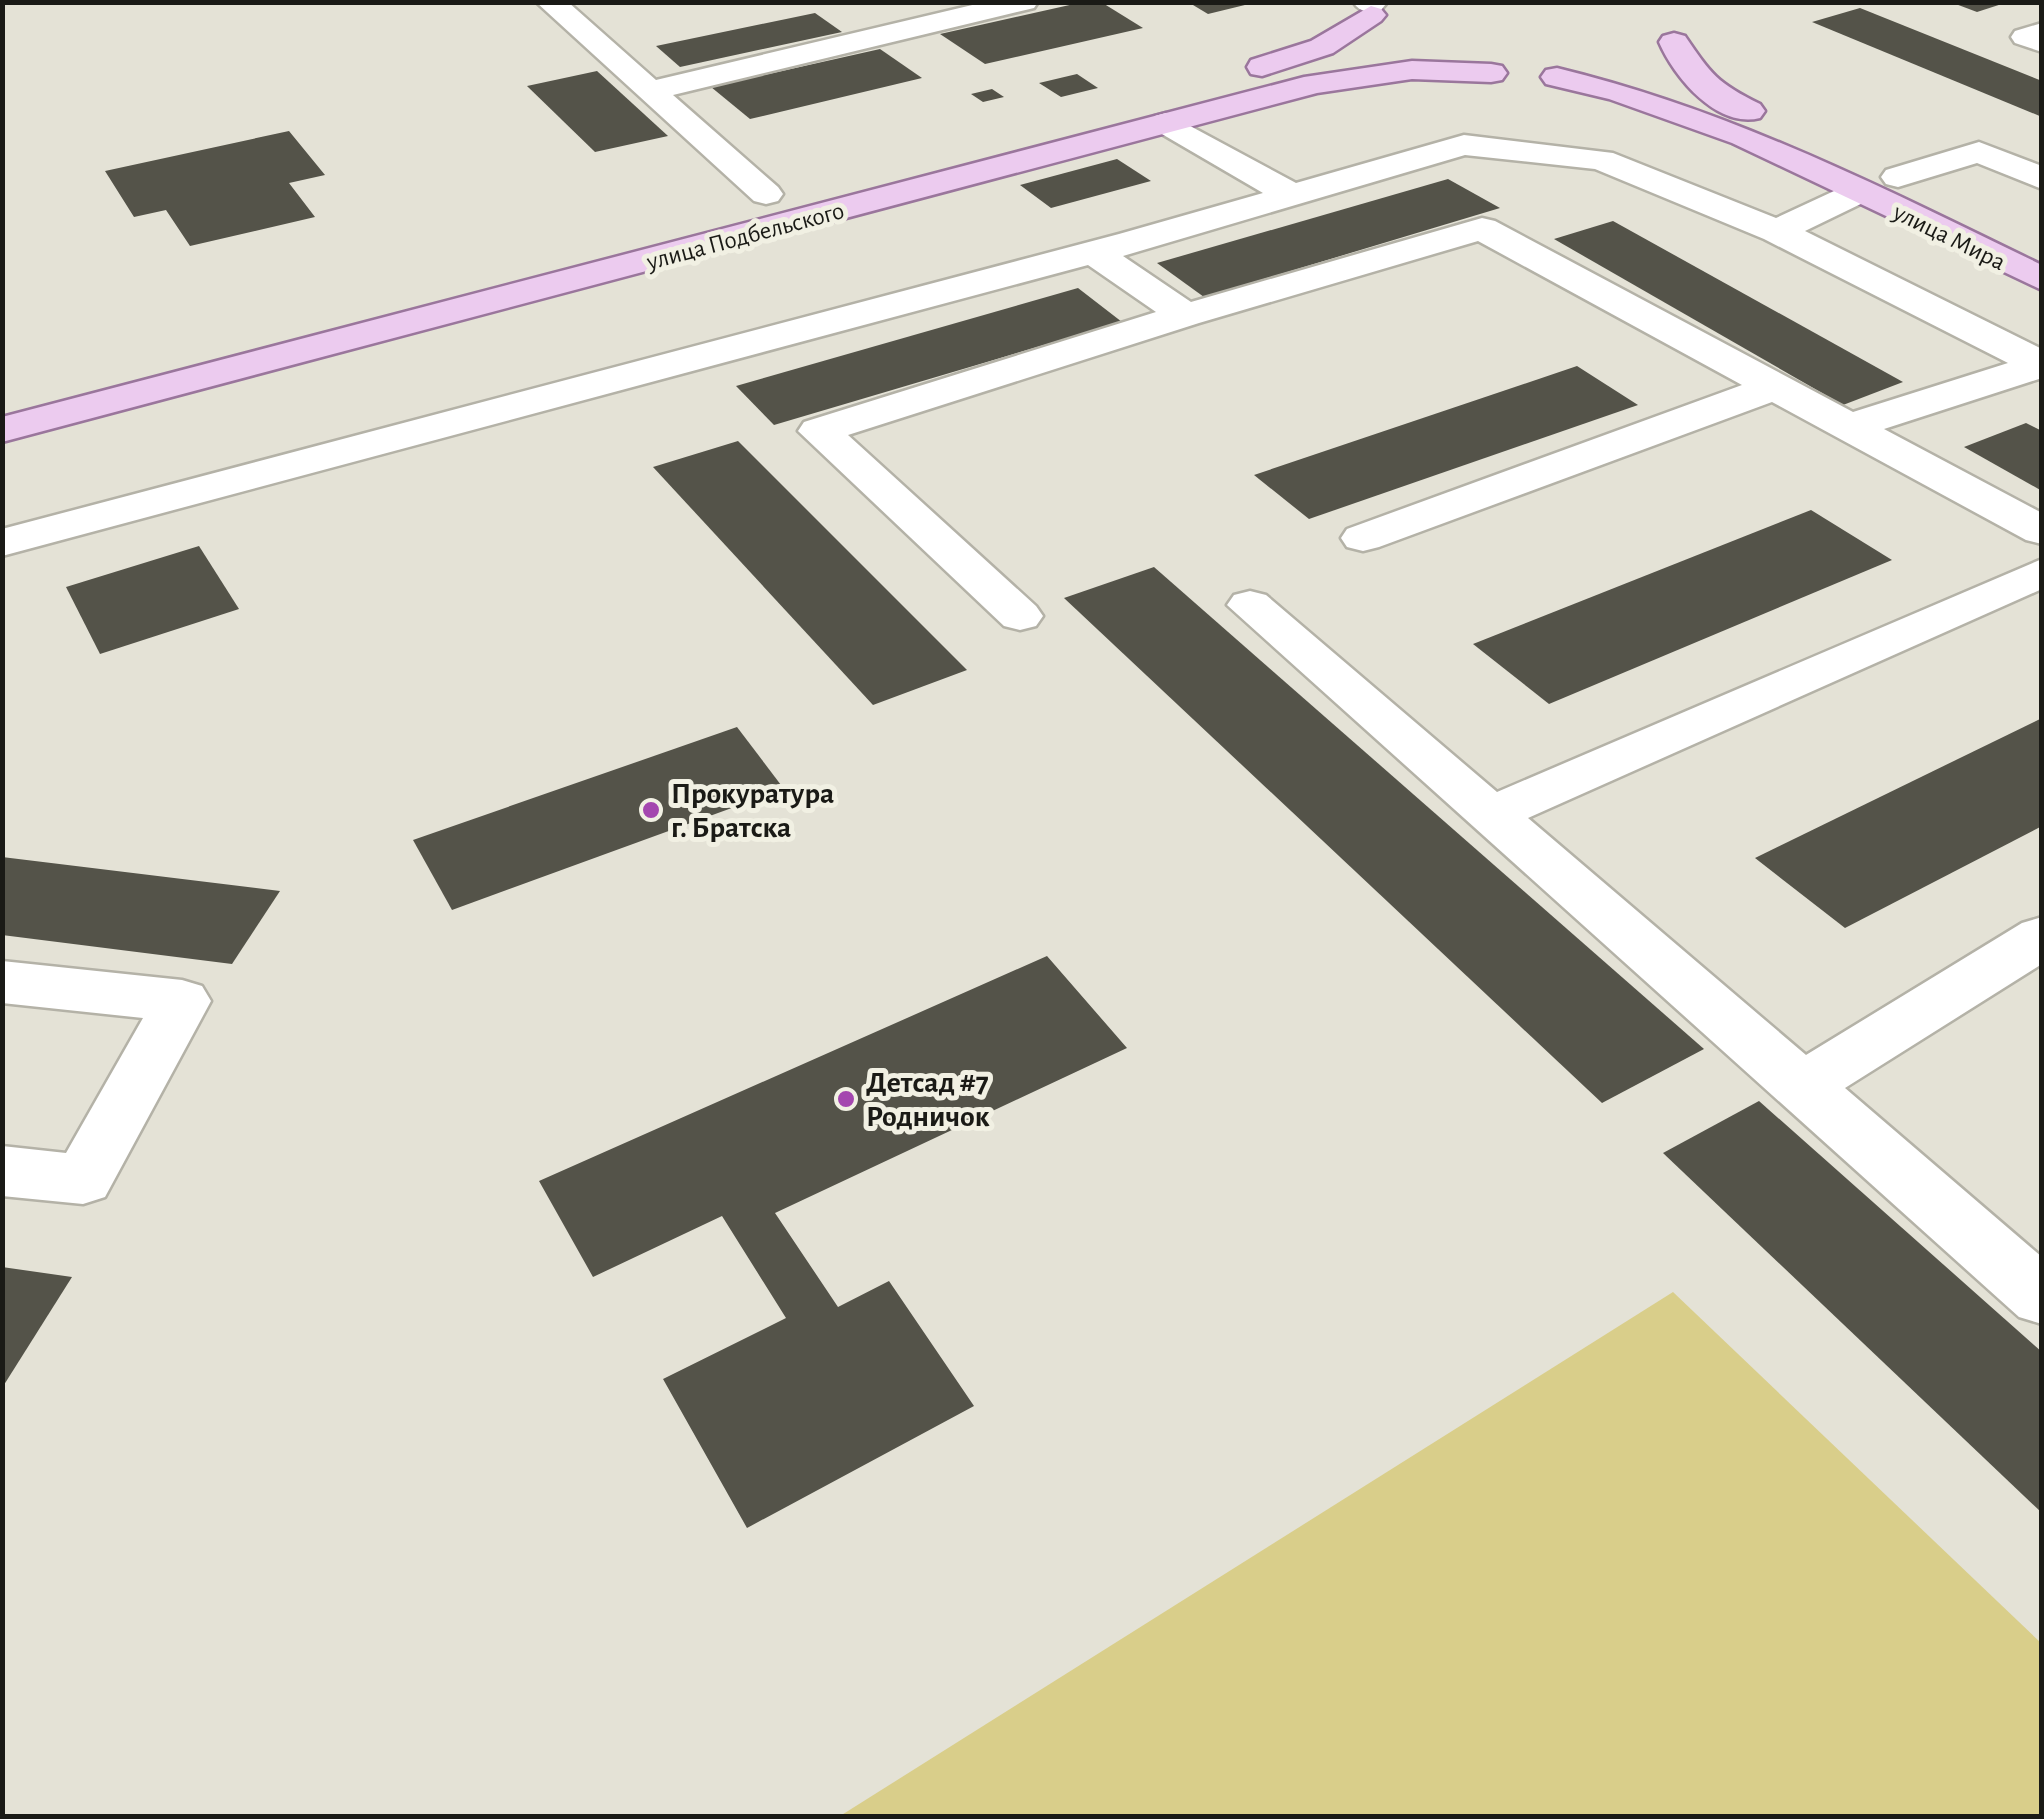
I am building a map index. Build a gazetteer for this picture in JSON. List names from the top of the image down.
{
  "streets": {
    "main road": ["улица Подбельского", "улица Мира"]
  },
  "places": ["Прокуратура г. Братска", "Детсад #7 Родничок"]
}
